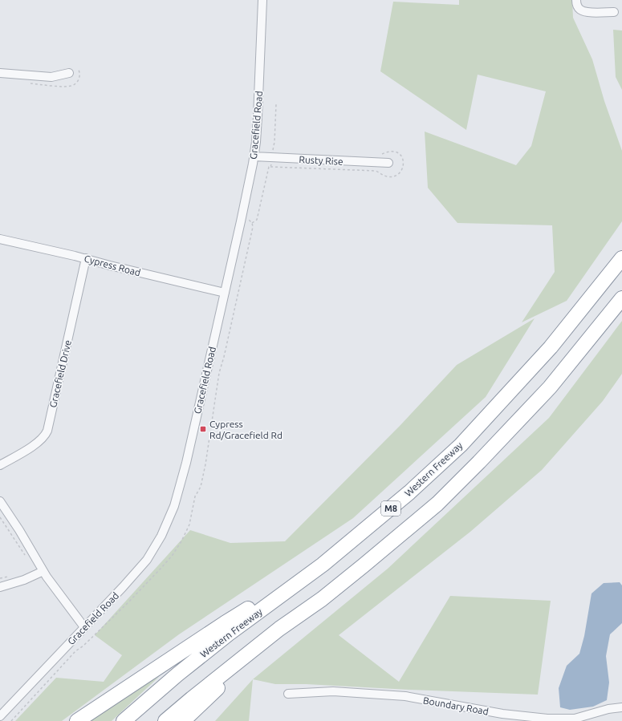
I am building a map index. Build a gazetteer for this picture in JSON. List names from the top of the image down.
{
  "streets": {
    "highway": ["Western Freeway", "M8"],
    "street": [
      "Gracefield Road",
      "Rusty Rise",
      "Cypress Road",
      "Gracefield Drive",
      "Boundary Road"
    ]
  },
  "crossings": [
    ["Gracefield Road", "Rusty Rise"],
    ["Gracefield Road", "Cypress Road"],
    ["Cypress Road", "Gracefield Drive"]
  ],
  "places": {
    "transit": ["Cypress Rd/Gracefield Rd"]
  }
}
